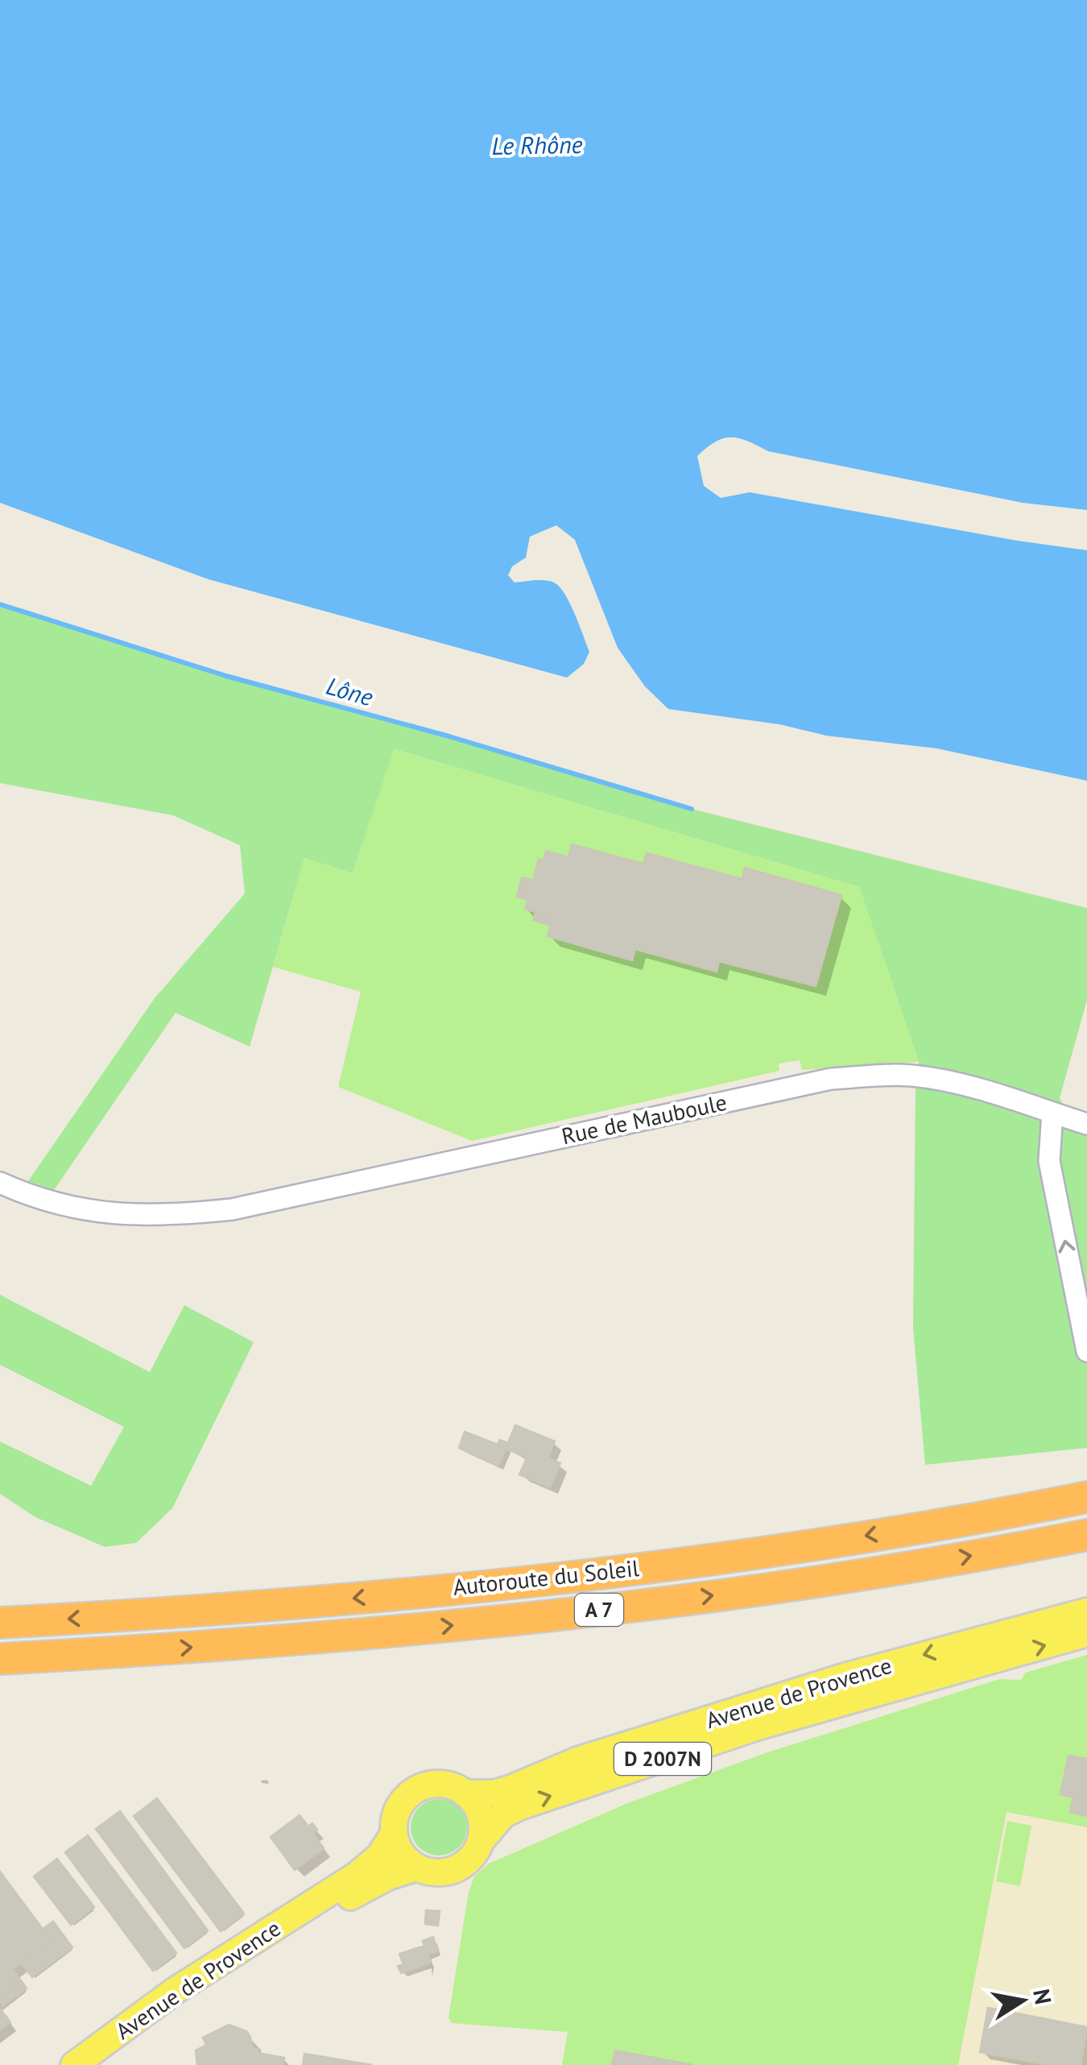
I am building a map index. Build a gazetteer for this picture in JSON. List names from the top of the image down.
{
  "streets": {
    "highway": ["Autoroute du Soleil", "A 7"],
    "main road": ["Avenue de Provence", "D 2007N"],
    "street": ["Rue de Mauboule"]
  },
  "water": ["Le Rhône", "Lône"],
  "north": "right"
}
